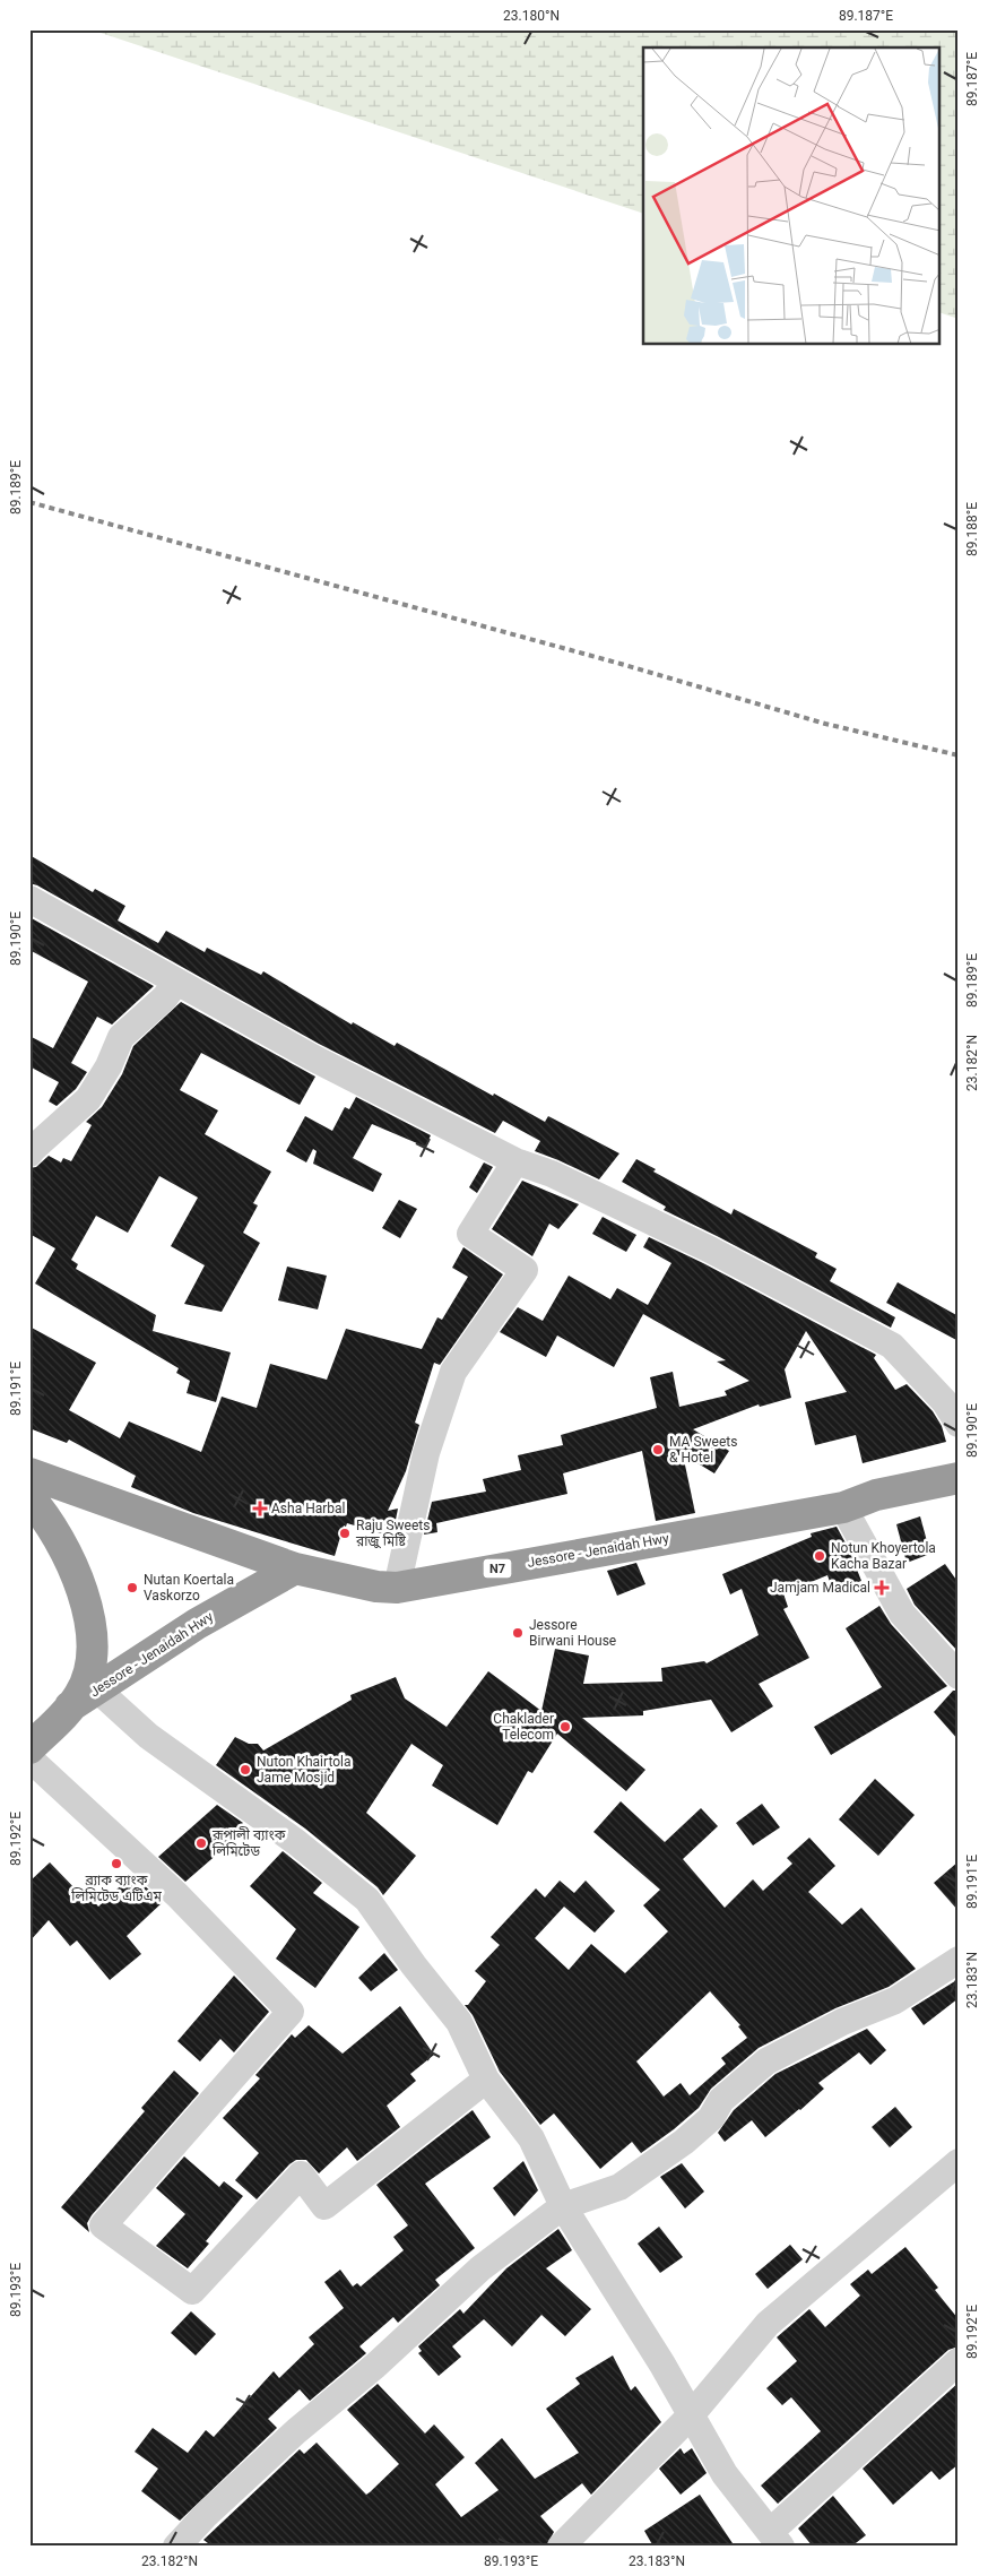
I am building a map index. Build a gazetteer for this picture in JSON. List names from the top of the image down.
{
  "streets": {
    "highway": ["Jessore - Jenaidah Hwy", "N7"]
  },
  "crossings": [
    ["Jessore - Jenaidah Hwy", "N7"]
  ],
  "places": {
    "other": [
      "MA Sweets & Hotel",
      "Raju Sweets রাজু মিষ্টি",
      "Notun Khoyertola Kacha Bazar",
      "Nutan Koertala Vaskorzo",
      "Jessore Birwani House",
      "Chaklader Telecom",
      "Nuton Khairtola Jame Mosjid",
      "রূপালী ব্যাংক লিমিটেড",
      "ব্র্যাক ব্যাংক লিমিটেড এটিএম"
    ],
    "health": ["Asha Harbal", "Jamjam Madical"]
  },
  "coordinates": [
    "23.180°N",
    "89.187°E",
    "89.189°E",
    "89.188°E",
    "89.190°E",
    "23.182°N",
    "89.191°E",
    "89.192°E",
    "23.183°N",
    "89.193°E"
  ]
}
